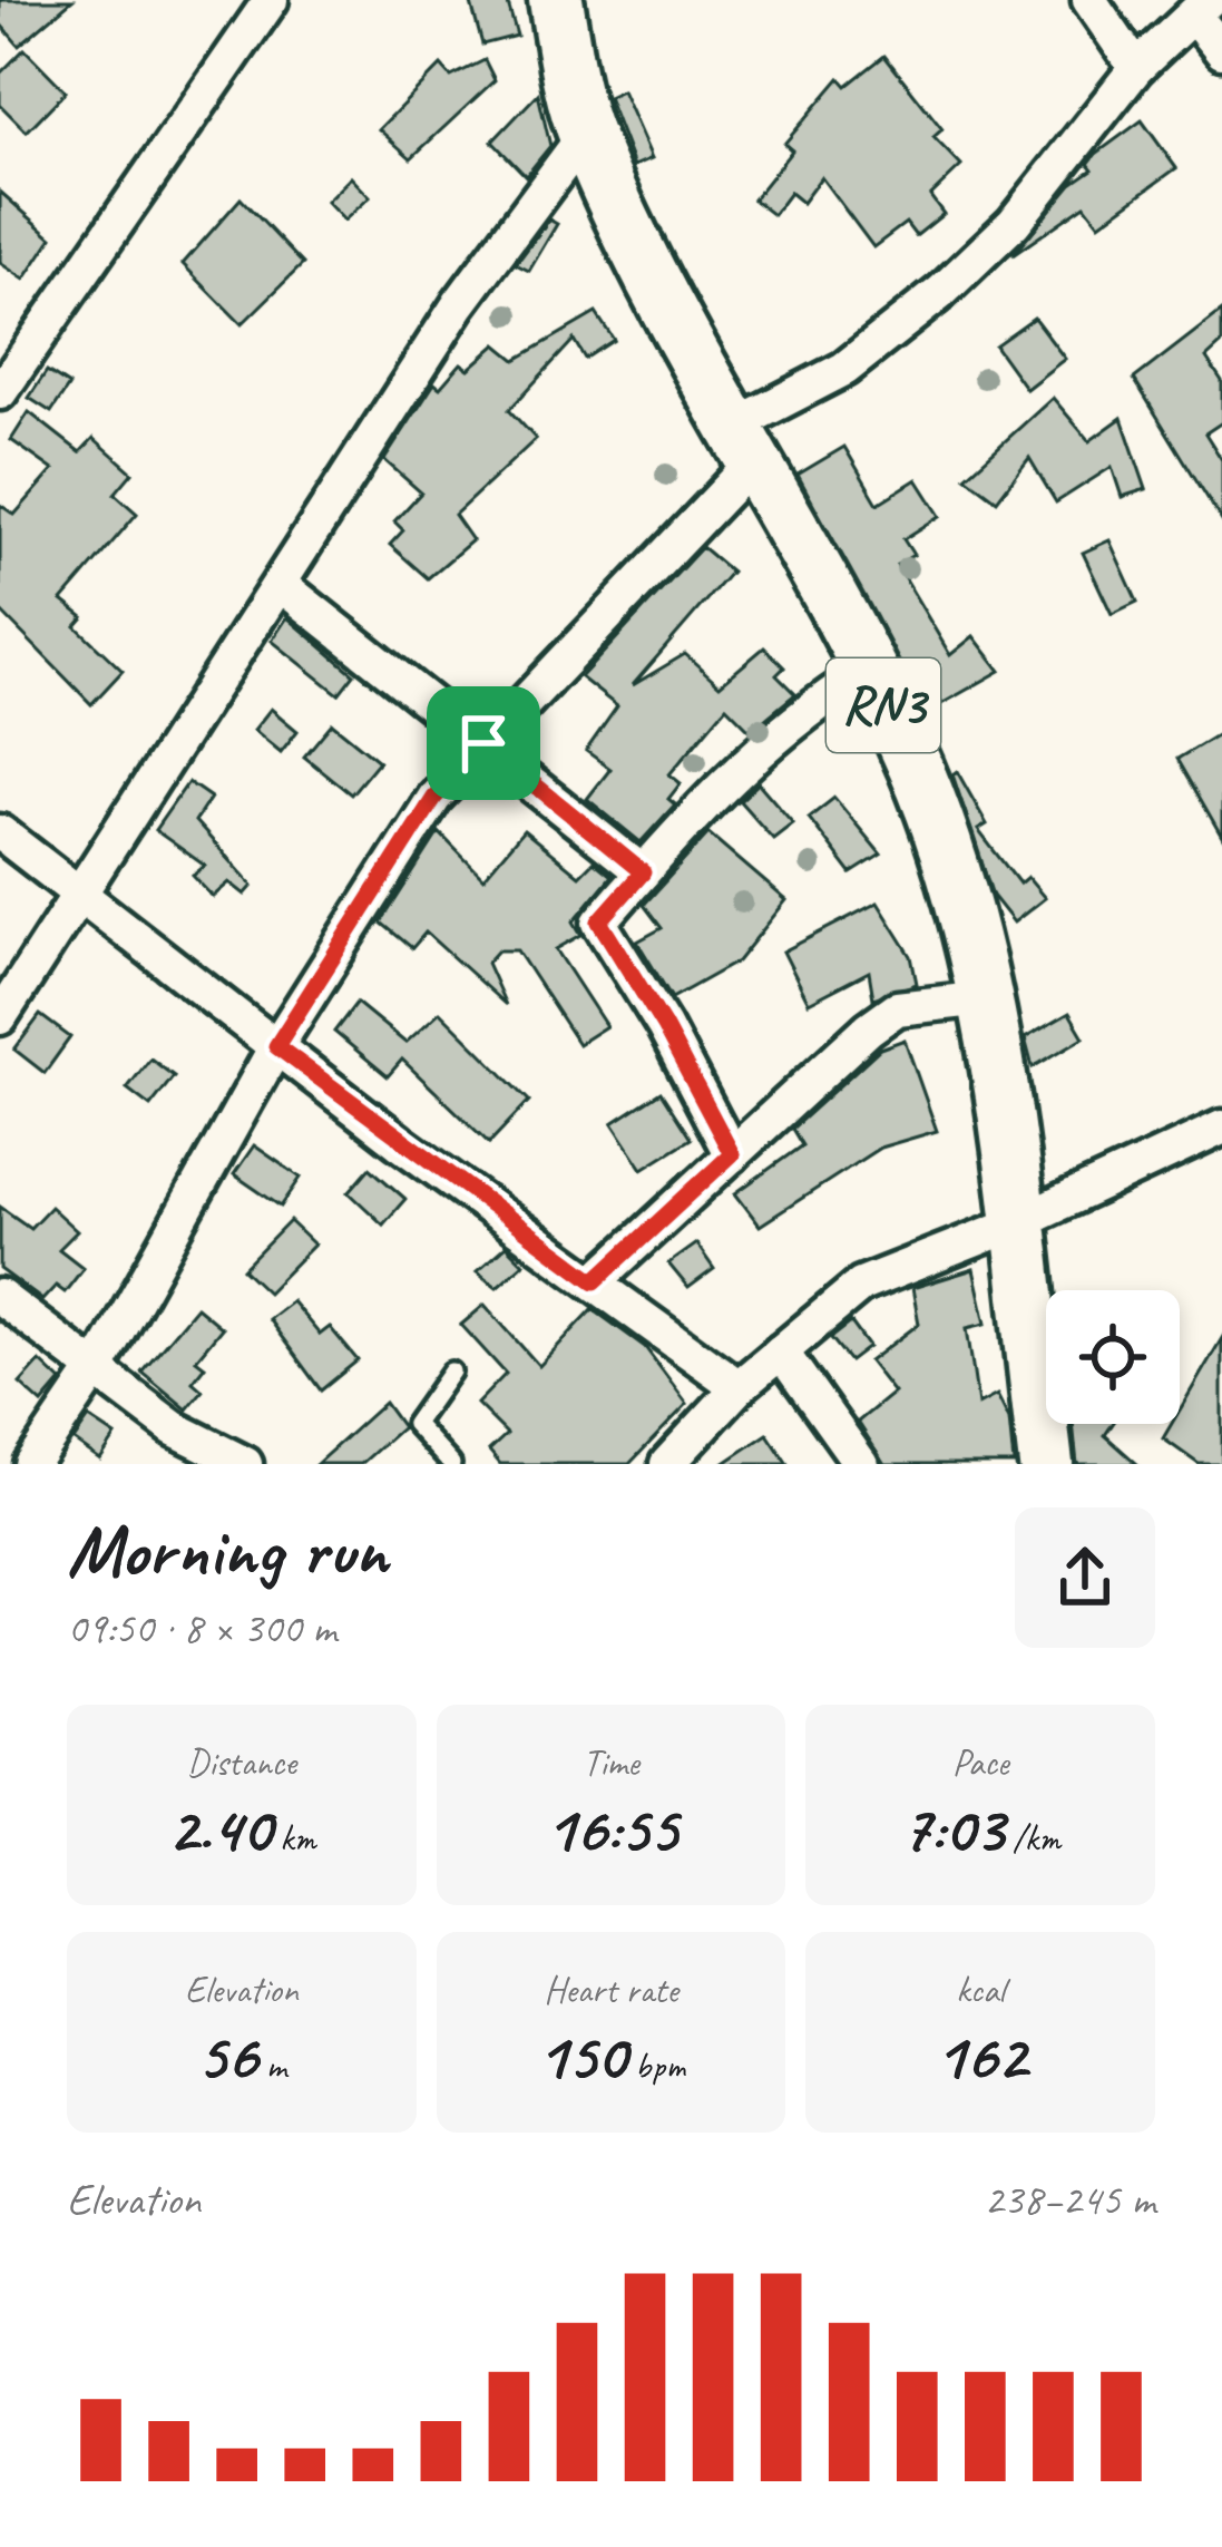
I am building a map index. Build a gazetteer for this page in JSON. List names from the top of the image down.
{
  "streets": {
    "highway": ["RN3"]
  },
  "page": {
    "heading": ["Morning run", "09:50 · 8 × 300 m"],
    "stats": [
      ["Distance", "2.40 km"],
      ["Time", "16:55"],
      ["Pace", "7:03 /km"],
      ["Elevation", "56 m"],
      ["Heart rate", "150 bpm"],
      ["kcal", "162"]
    ],
    "chart": ["Elevation", "238–245 m"]
  }
}
